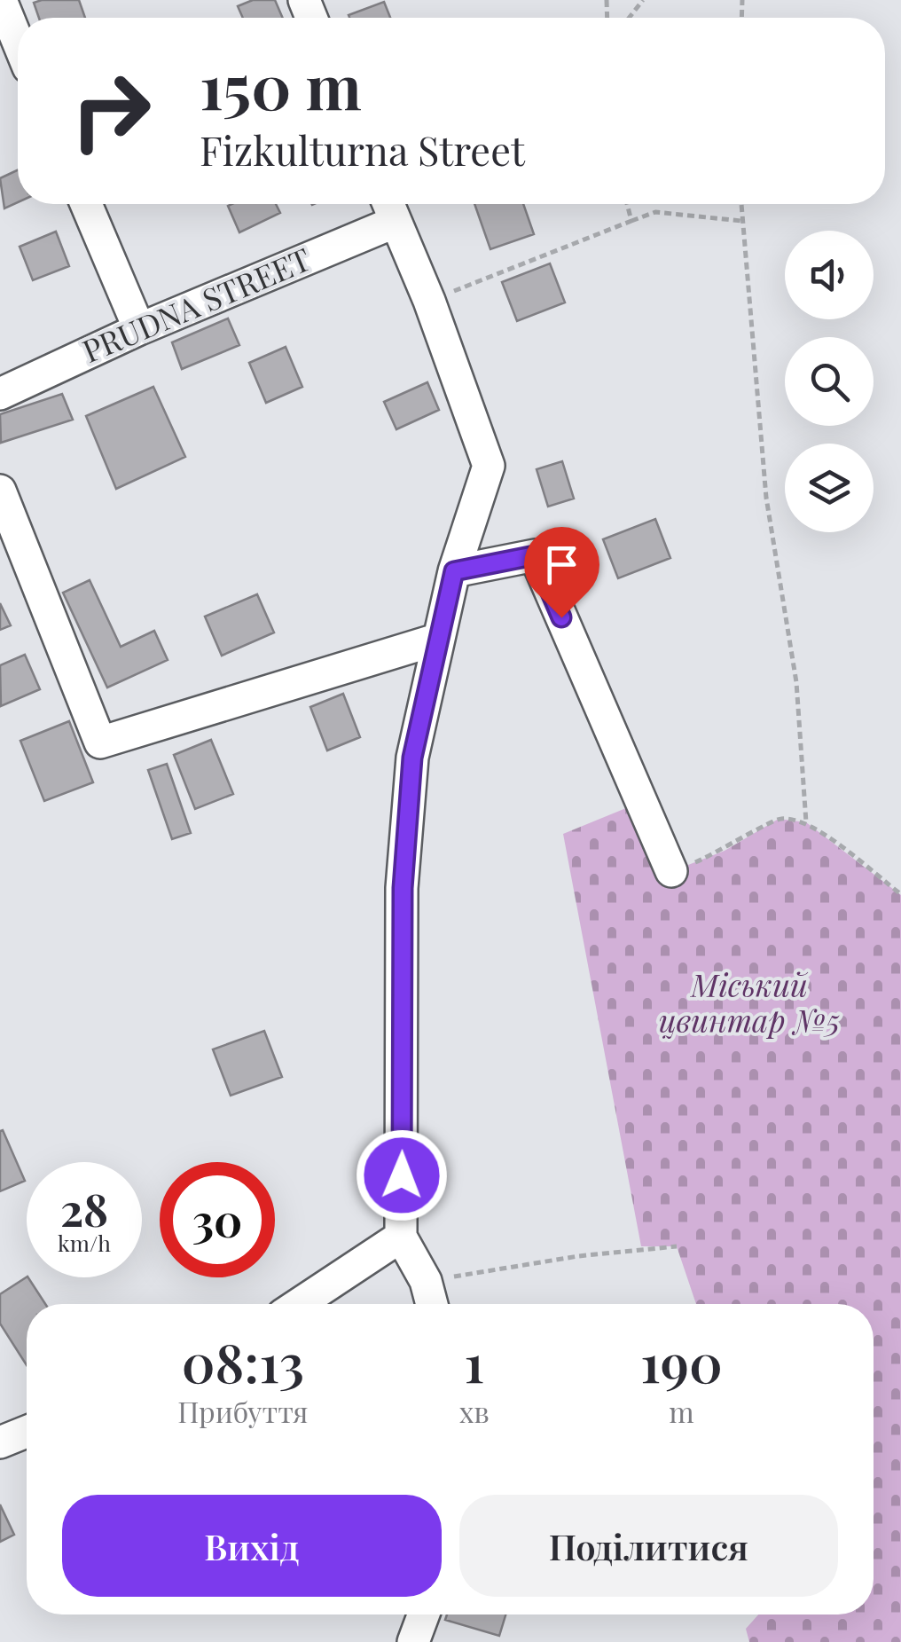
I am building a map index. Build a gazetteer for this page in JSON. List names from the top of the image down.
{
  "streets": {
    "street": ["PRUDNA STREET"]
  },
  "parks": ["Міський цвинтар №5"],
  "page": {
    "turn": ["150 m", "Fizkulturna Street"],
    "speed": "28 km/h",
    "limit": "30",
    "eta": [
      "08:13",
      "Прибуття",
      "1",
      "хв",
      "190",
      "m"
    ],
    "buttons": ["Вихід", "Поділитися"]
  }
}
